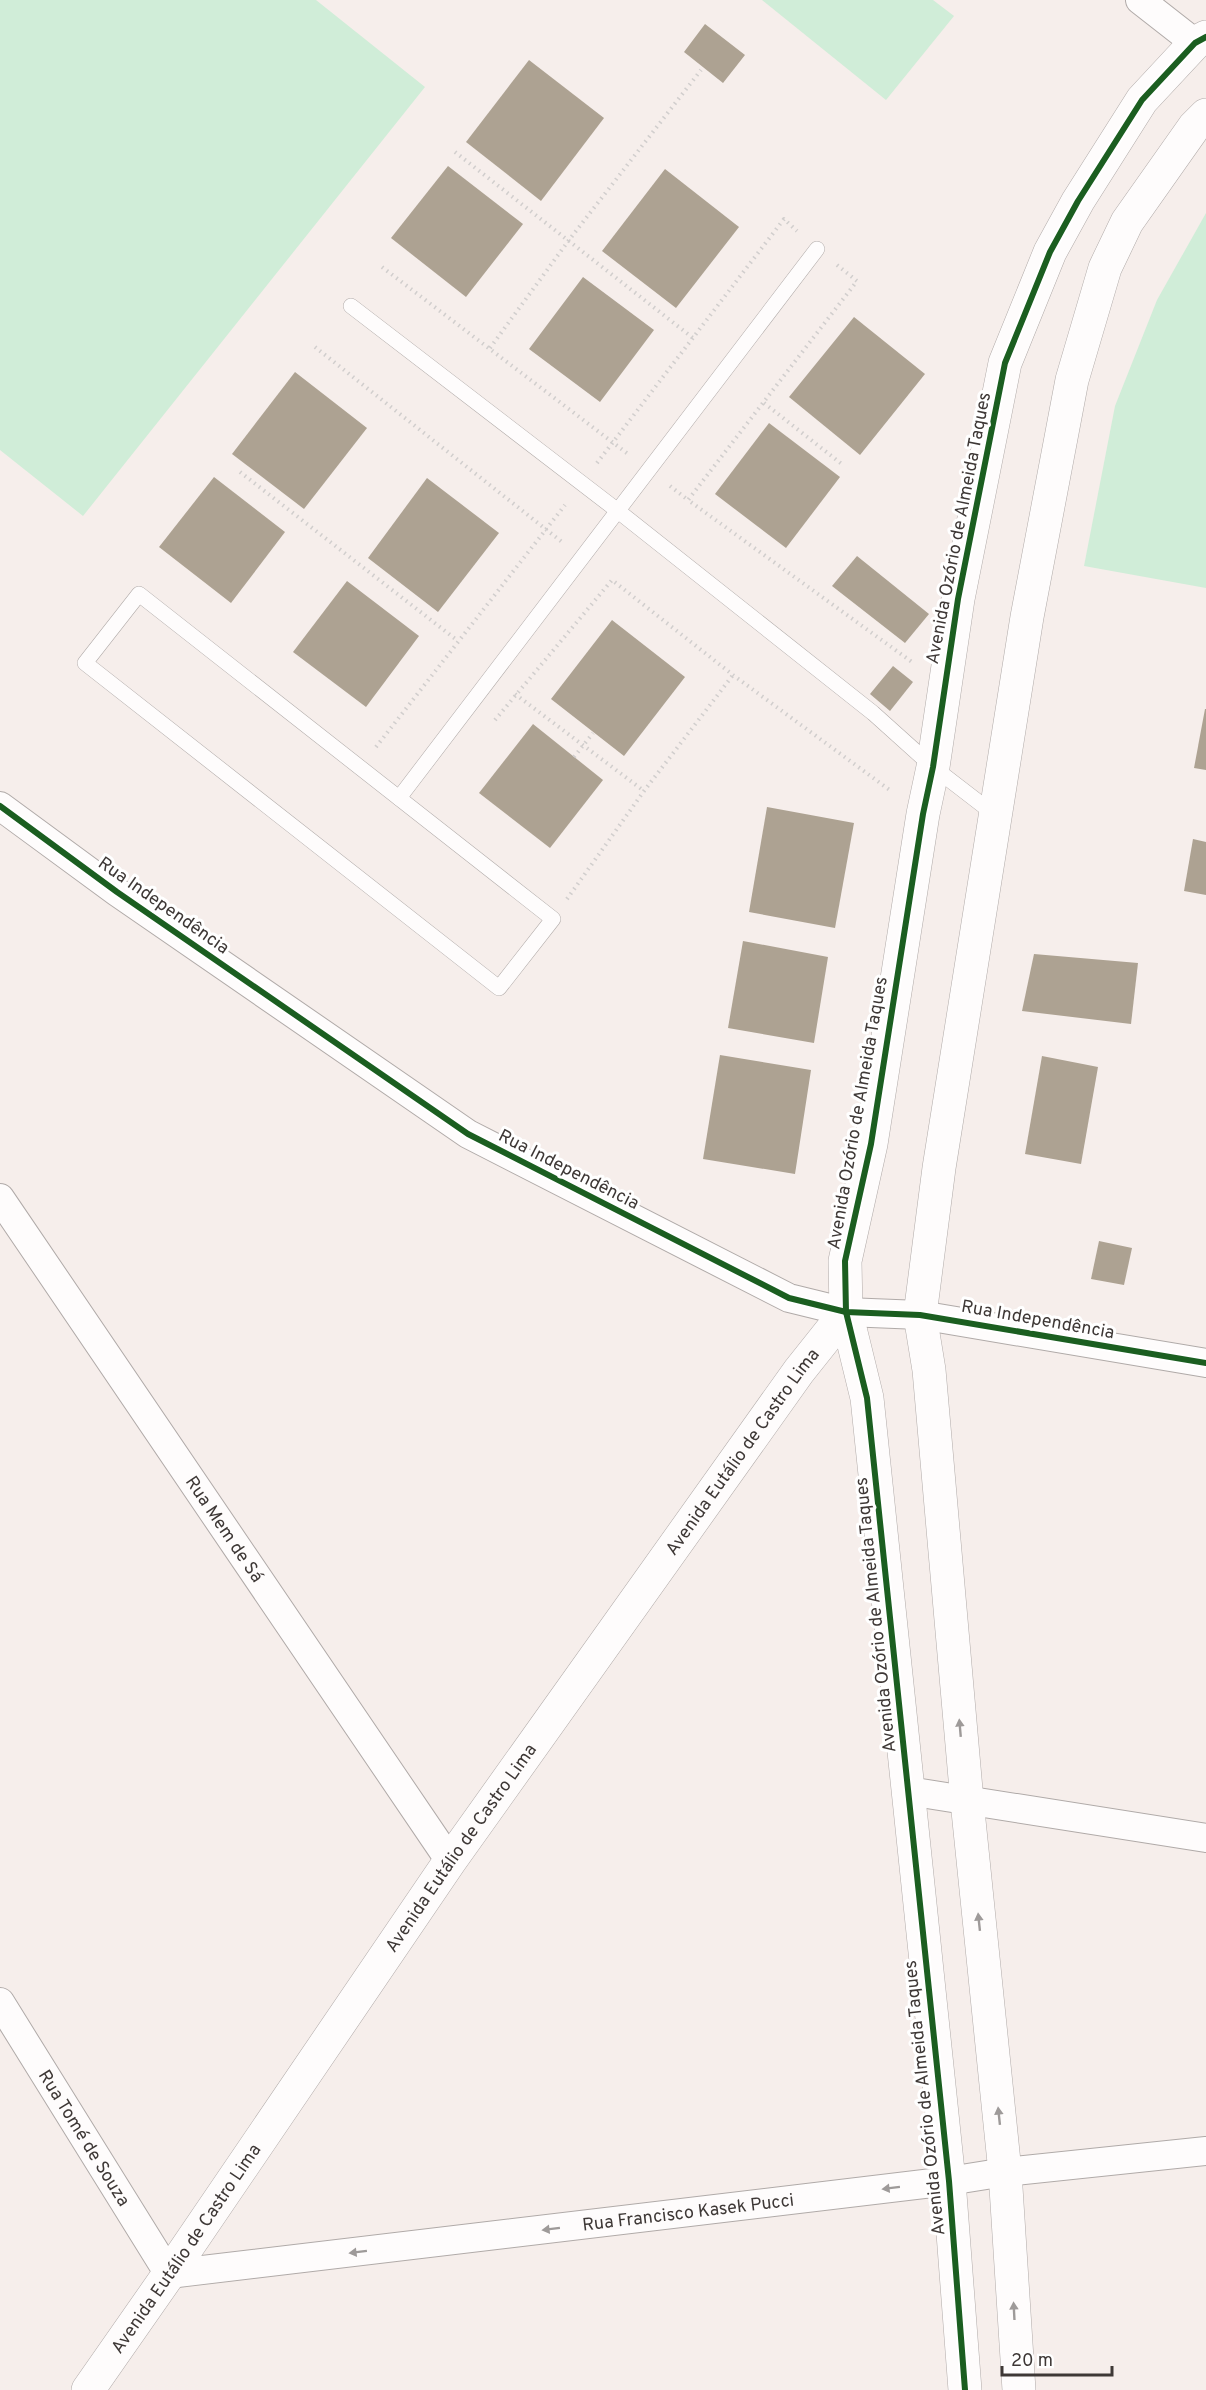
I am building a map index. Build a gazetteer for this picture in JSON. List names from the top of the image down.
{
  "streets": {
    "street": [
      "Avenida Ozório de Almeida Taques",
      "Rua Independência",
      "Avenida Eutálio de Castro Lima",
      "Rua Mem de Sá",
      "Rua Tomé de Souza",
      "Rua Francisco Kasek Pucci"
    ]
  },
  "crossings": [
    ["Avenida Ozório de Almeida Taques", "Rua Independência"],
    ["Avenida Ozório de Almeida Taques", "Avenida Eutálio de Castro Lima"],
    ["Avenida Ozório de Almeida Taques", "Rua Francisco Kasek Pucci"],
    ["Rua Independência", "Avenida Eutálio de Castro Lima"],
    ["Avenida Eutálio de Castro Lima", "Rua Mem de Sá"],
    ["Avenida Eutálio de Castro Lima", "Rua Tomé de Souza"],
    ["Avenida Eutálio de Castro Lima", "Rua Francisco Kasek Pucci"],
    ["Rua Tomé de Souza", "Rua Francisco Kasek Pucci"]
  ],
  "one_way": ["Rua Francisco Kasek Pucci"],
  "scale_bar": "20 m"
}
